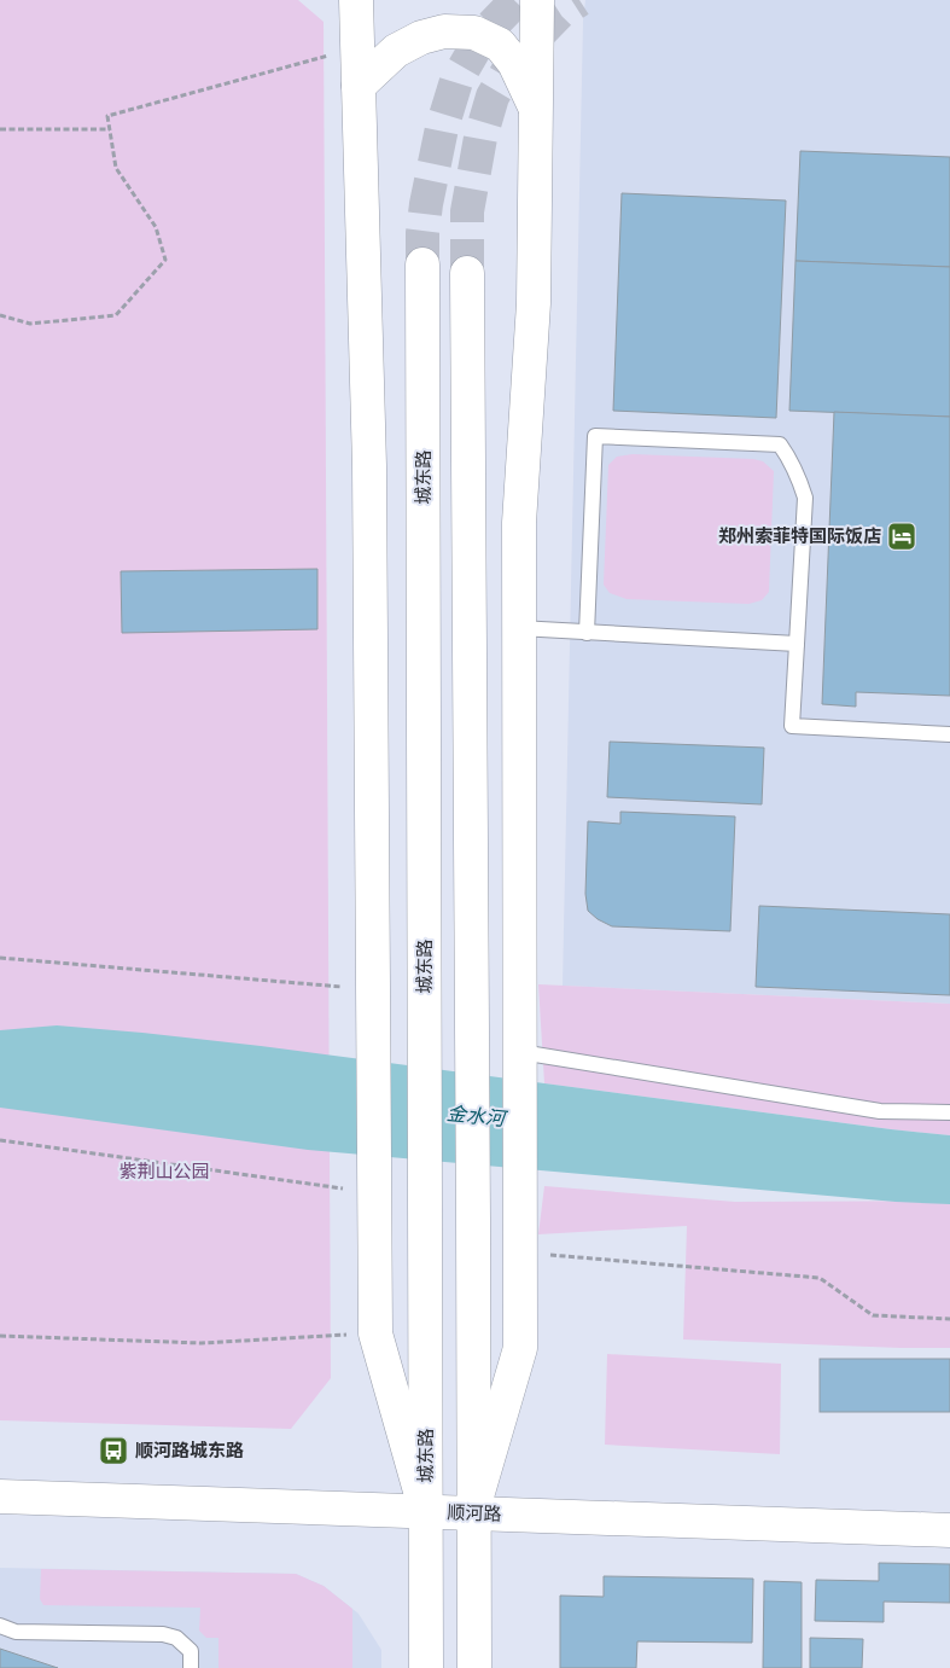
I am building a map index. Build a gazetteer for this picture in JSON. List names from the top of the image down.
{
  "streets": {
    "street": ["城东路", "顺河路"]
  },
  "crossings": [
    ["城东路", "顺河路"]
  ],
  "water": ["金水河"],
  "parks": ["紫荆山公园"],
  "places": {
    "hotel": ["郑州索菲特国际饭店"],
    "bus stop": ["顺河路城东路"]
  }
}
